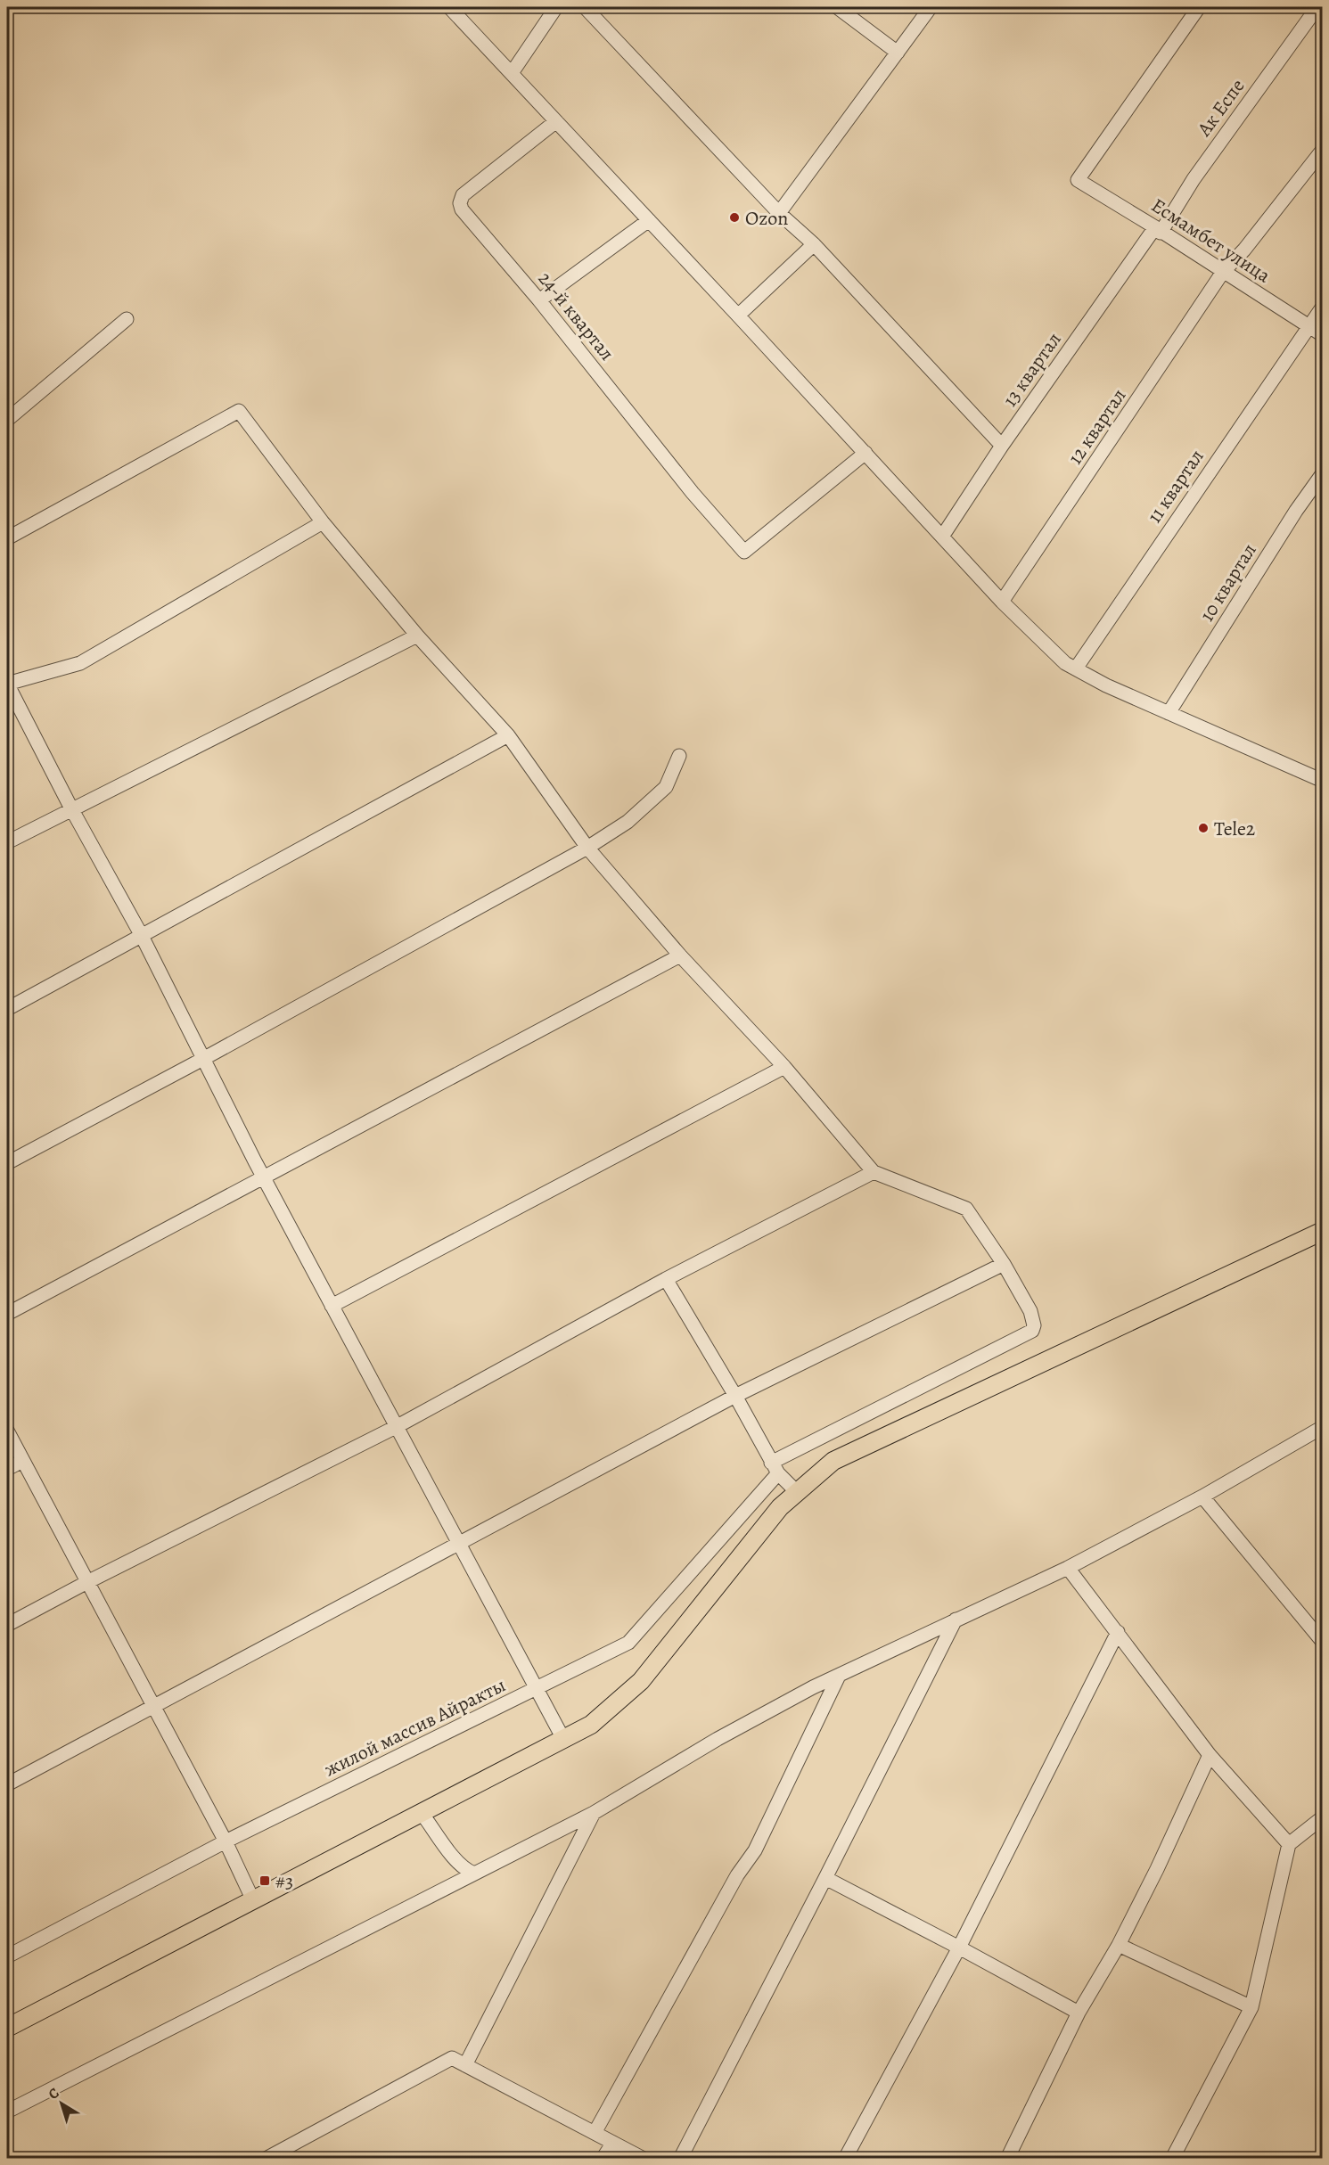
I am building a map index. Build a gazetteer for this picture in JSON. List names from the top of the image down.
{
  "streets": {
    "street": [
      "Ак Еспе",
      "Есмамбет улица",
      "24-й квартал",
      "13 квартал",
      "12 квартал",
      "11 квартал",
      "10 квартал",
      "жилой массив Айракты"
    ]
  },
  "crossings": [
    ["Ак Еспе", "Есмамбет улица"],
    ["Ак Еспе", "13 квартал"],
    ["Есмамбет улица", "13 квартал"],
    ["Есмамбет улица", "12 квартал"],
    ["Есмамбет улица", "11 квартал"]
  ],
  "places": {
    "other": ["Ozon", "Tele2"],
    "transit": ["#3"]
  },
  "north": "top left"
}
